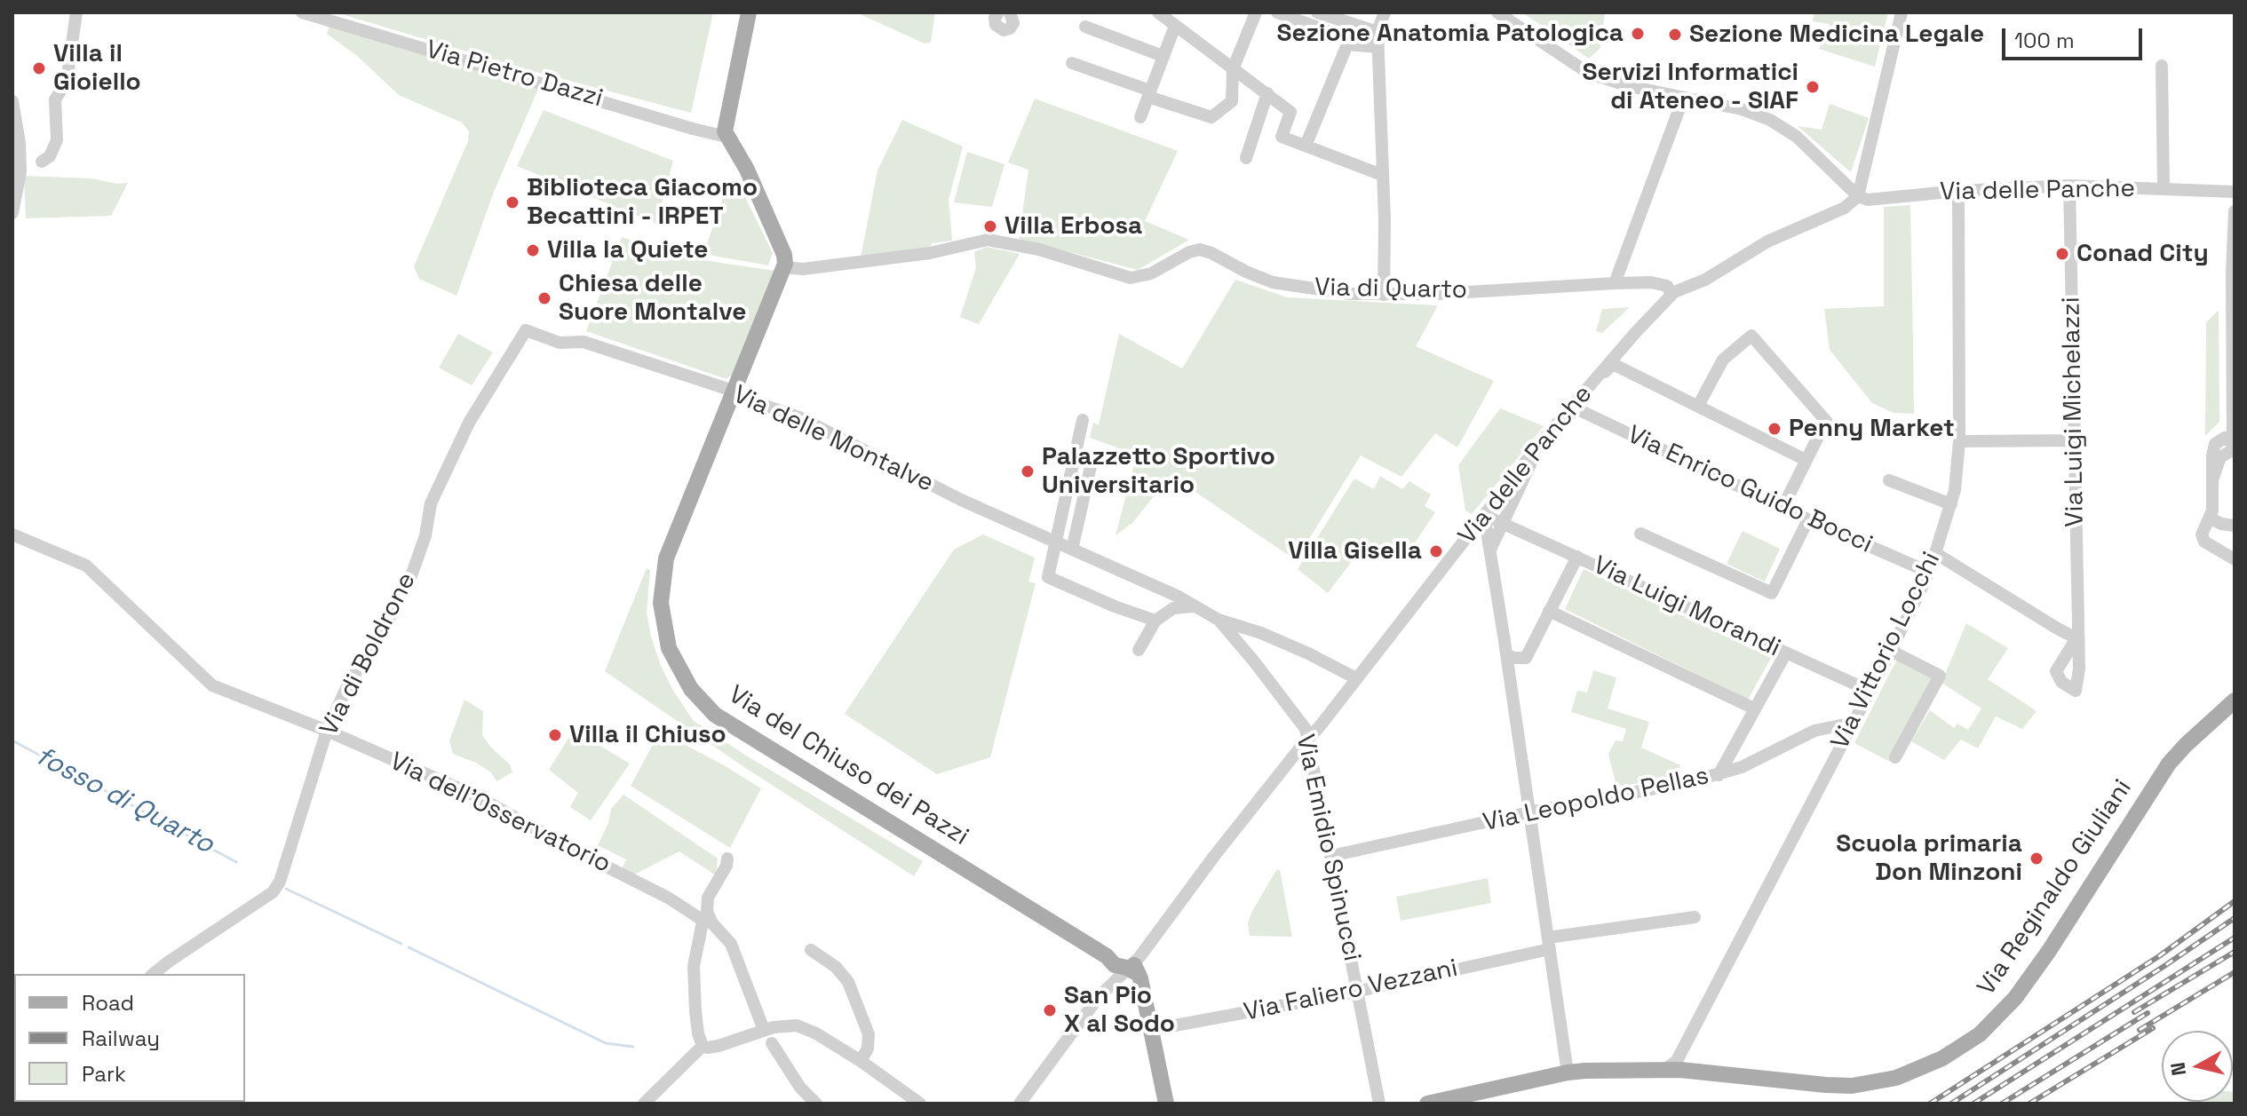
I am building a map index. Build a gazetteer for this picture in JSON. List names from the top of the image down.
{
  "streets": {
    "main road": ["Via del Chiuso dei Pazzi", "Via Reginaldo Giuliani"],
    "street": [
      "Via Pietro Dazzi",
      "Via delle Panche",
      "Via di Quarto",
      "Via Luigi Michelazzi",
      "Via delle Montalve",
      "Via Enrico Guido Bocci",
      "Via Luigi Morandi",
      "Via Vittorio Locchi",
      "Via di Boldrone",
      "Via Leopoldo Pellas",
      "Via dell'Osservatorio",
      "Via Emidio Spinucci",
      "Via Faliero Vezzani"
    ]
  },
  "crossings": [
    ["Via delle Panche", "Via di Quarto"],
    ["Via delle Panche", "Via Luigi Michelazzi"],
    ["Via delle Panche", "Via delle Montalve"],
    ["Via delle Panche", "Via Enrico Guido Bocci"],
    ["Via delle Panche", "Via Luigi Morandi"],
    ["Via delle Panche", "Via Vittorio Locchi"],
    ["Via delle Panche", "Via del Chiuso dei Pazzi"],
    ["Via delle Panche", "Via Emidio Spinucci"],
    ["Via di Quarto", "Via del Chiuso dei Pazzi"],
    ["Via Luigi Michelazzi", "Via Vittorio Locchi"],
    ["Via delle Montalve", "Via di Boldrone"],
    ["Via delle Montalve", "Via del Chiuso dei Pazzi"],
    ["Via delle Montalve", "Via Emidio Spinucci"],
    ["Via Enrico Guido Bocci", "Via Vittorio Locchi"],
    ["Via Luigi Morandi", "Via Vittorio Locchi"],
    ["Via Vittorio Locchi", "Via Leopoldo Pellas"],
    ["Via Vittorio Locchi", "Via Reginaldo Giuliani"],
    ["Via di Boldrone", "Via dell'Osservatorio"],
    ["Via Leopoldo Pellas", "Via Emidio Spinucci"],
    ["Via Emidio Spinucci", "Via Faliero Vezzani"]
  ],
  "water": ["fosso di Quarto"],
  "places": [
    "Sezione Anatomia Patologica",
    "Sezione Medicina Legale",
    "Villa il Gioiello",
    "Servizi Informatici di Ateneo - SIAF",
    "Biblioteca Giacomo Becattini - IRPET",
    "Villa Erbosa",
    "Villa la Quiete",
    "Conad City",
    "Chiesa delle Suore Montalve",
    "Penny Market",
    "Palazzetto Sportivo Universitario",
    "Villa Gisella",
    "Villa il Chiuso",
    "Scuola primaria Don Minzoni",
    "San Pio X al Sodo"
  ],
  "legend": ["Road", "Railway", "Park"],
  "scale_bar": "100 m",
  "north": "left"
}
